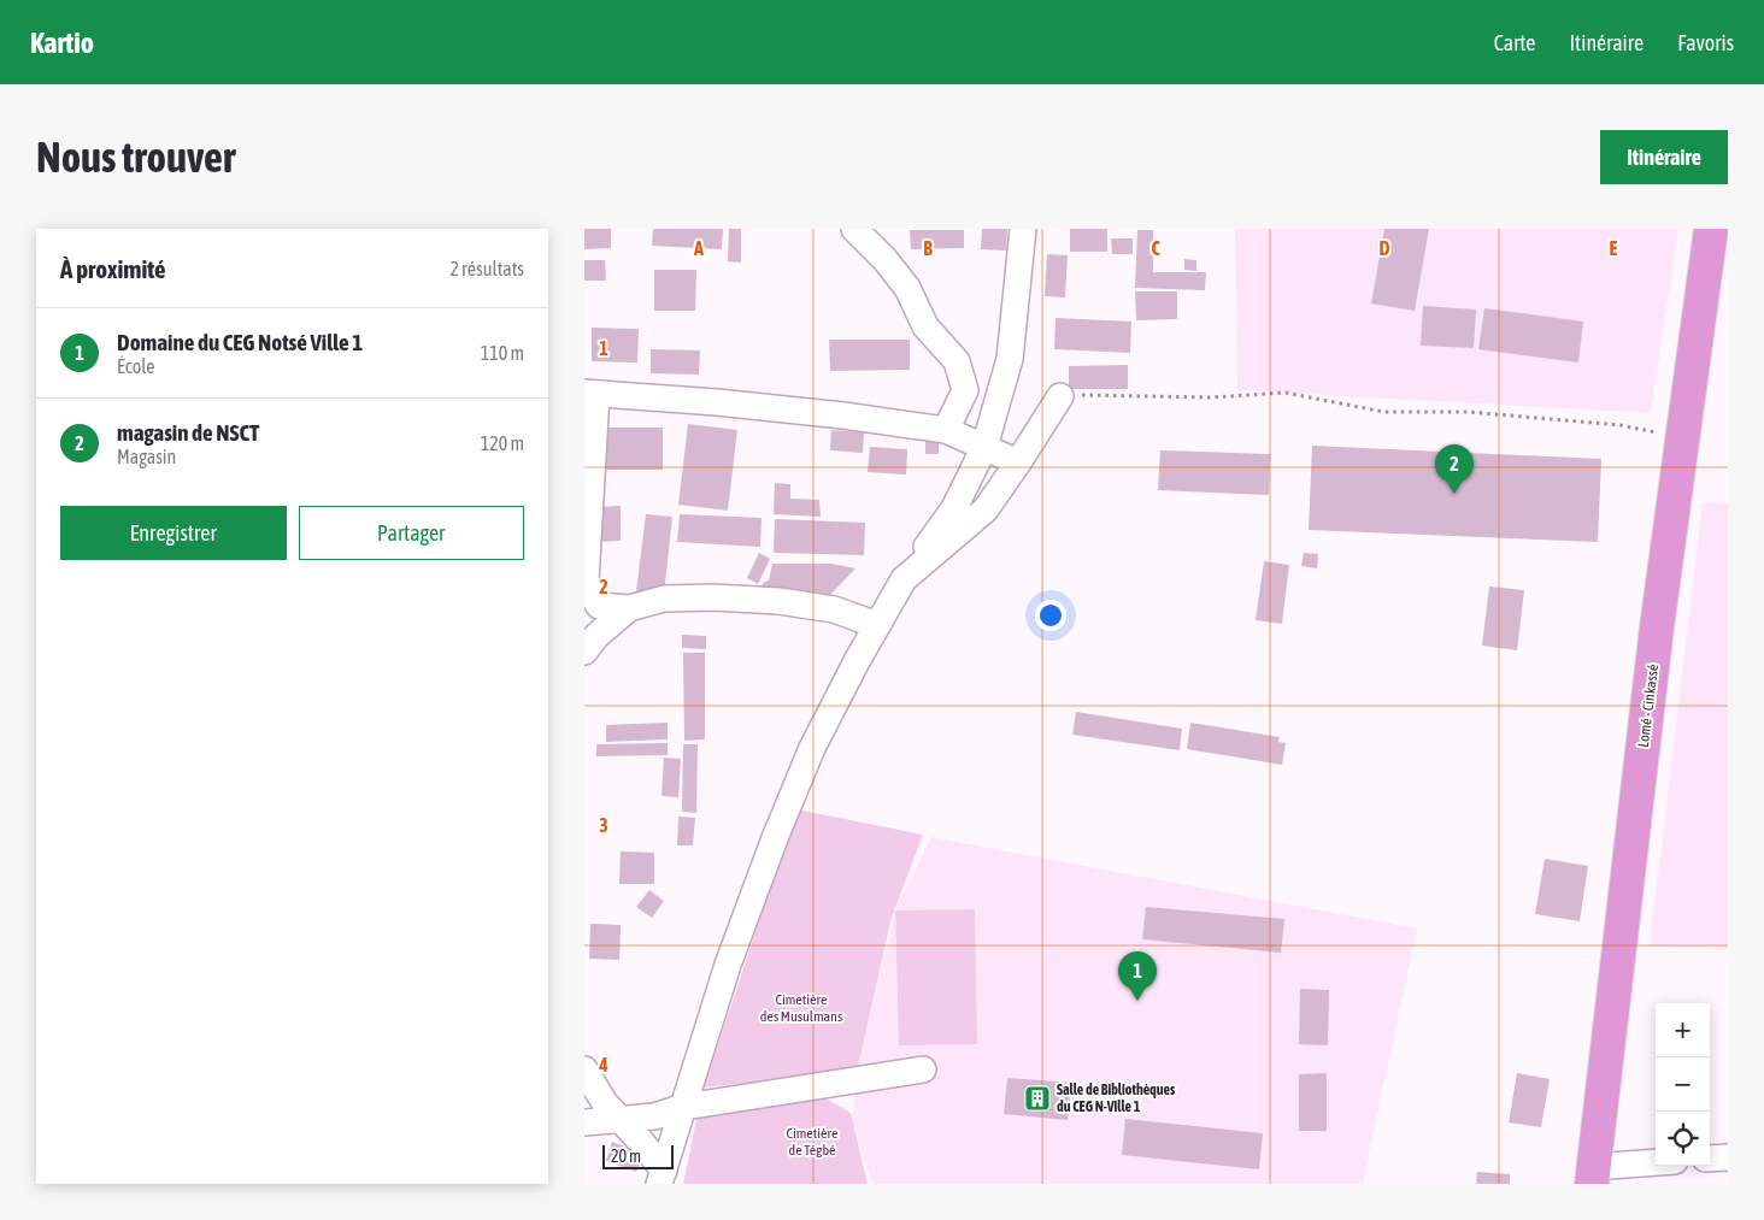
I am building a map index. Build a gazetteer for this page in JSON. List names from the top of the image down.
{
  "streets": {
    "highway": ["Lomé - Cinkassé"]
  },
  "parks": ["Cimetière des Musulmans", "Cimetière de Tégbé"],
  "places": {
    "building": ["Salle de Bibliothèques du CEG N-Ville 1"]
  },
  "scale_bar": "20 m",
  "page": {
    "header": "Kartio",
    "nav": ["Carte", "Itinéraire", "Favoris"],
    "buttons": [
      "Itinéraire",
      ["Enregistrer", "Partager"]
    ],
    "title": "Nous trouver",
    "heading": ["À proximité", "2 résultats"],
    "list": [
      {
        "mark": "1",
        "name": "Domaine du CEG Notsé Ville 1",
        "note": "École",
        "value": "110 m"
      },
      {
        "mark": "2",
        "name": "magasin de NSCT",
        "note": "Magasin",
        "value": "120 m"
      }
    ],
    "pins": ["2", "1"],
    "map_buttons": ["+", "−"],
    "scale": "20 m"
  },
  "grid": {
    "columns": [
      "A",
      "B",
      "C",
      "D",
      "E"
    ],
    "rows": [
      "1",
      "2",
      "3",
      "4"
    ]
  }
}
